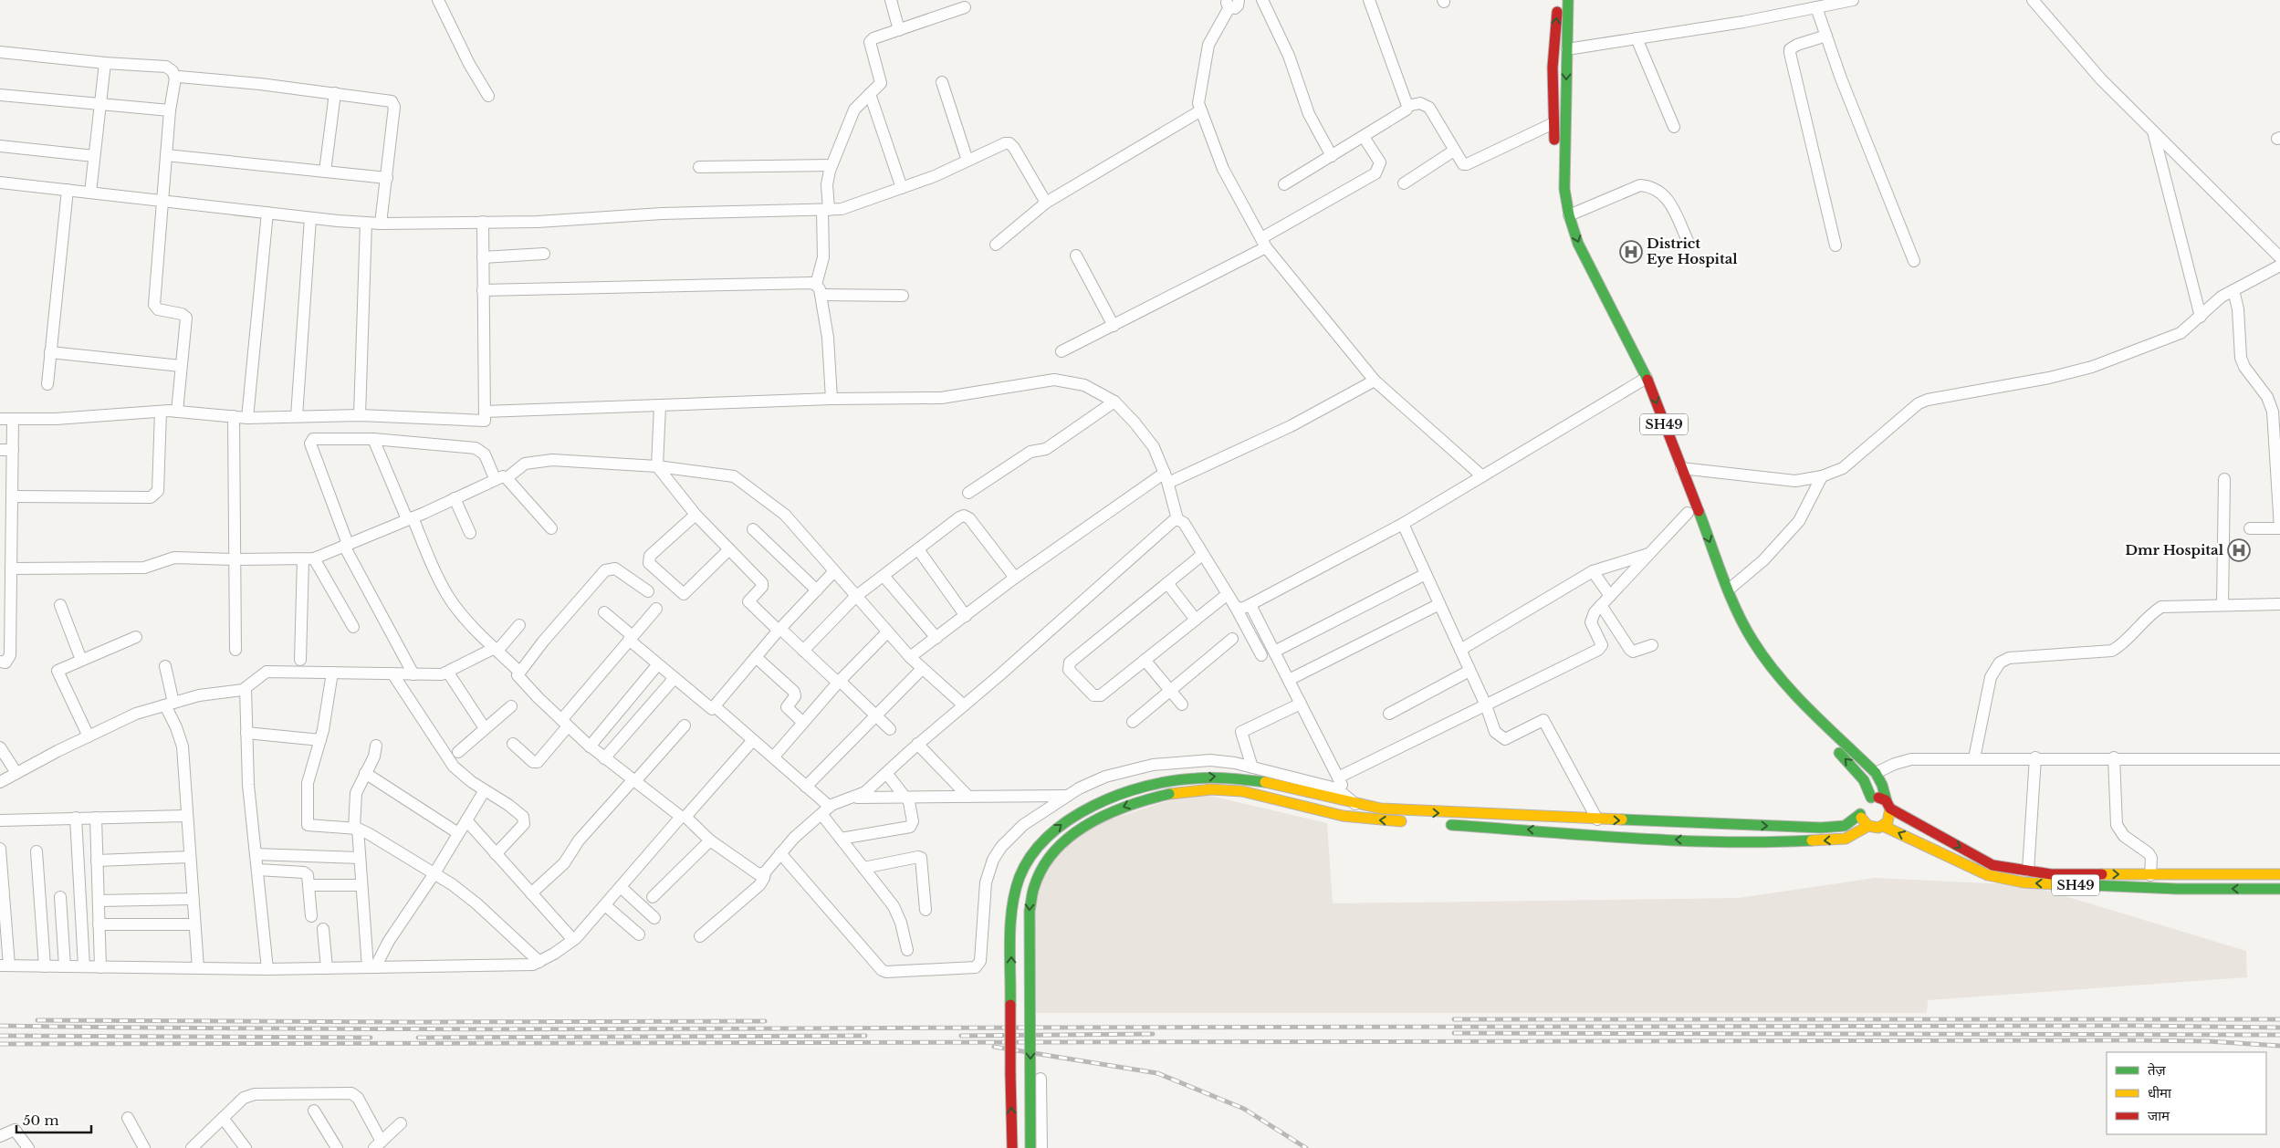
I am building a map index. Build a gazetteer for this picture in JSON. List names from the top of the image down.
{
  "streets": {
    "main road": ["SH49"]
  },
  "places": {
    "hospital": ["District Eye Hospital", "Dmr Hospital"]
  },
  "legend": ["तेज़", "धीमा", "जाम"],
  "scale_bar": "50 m"
}
